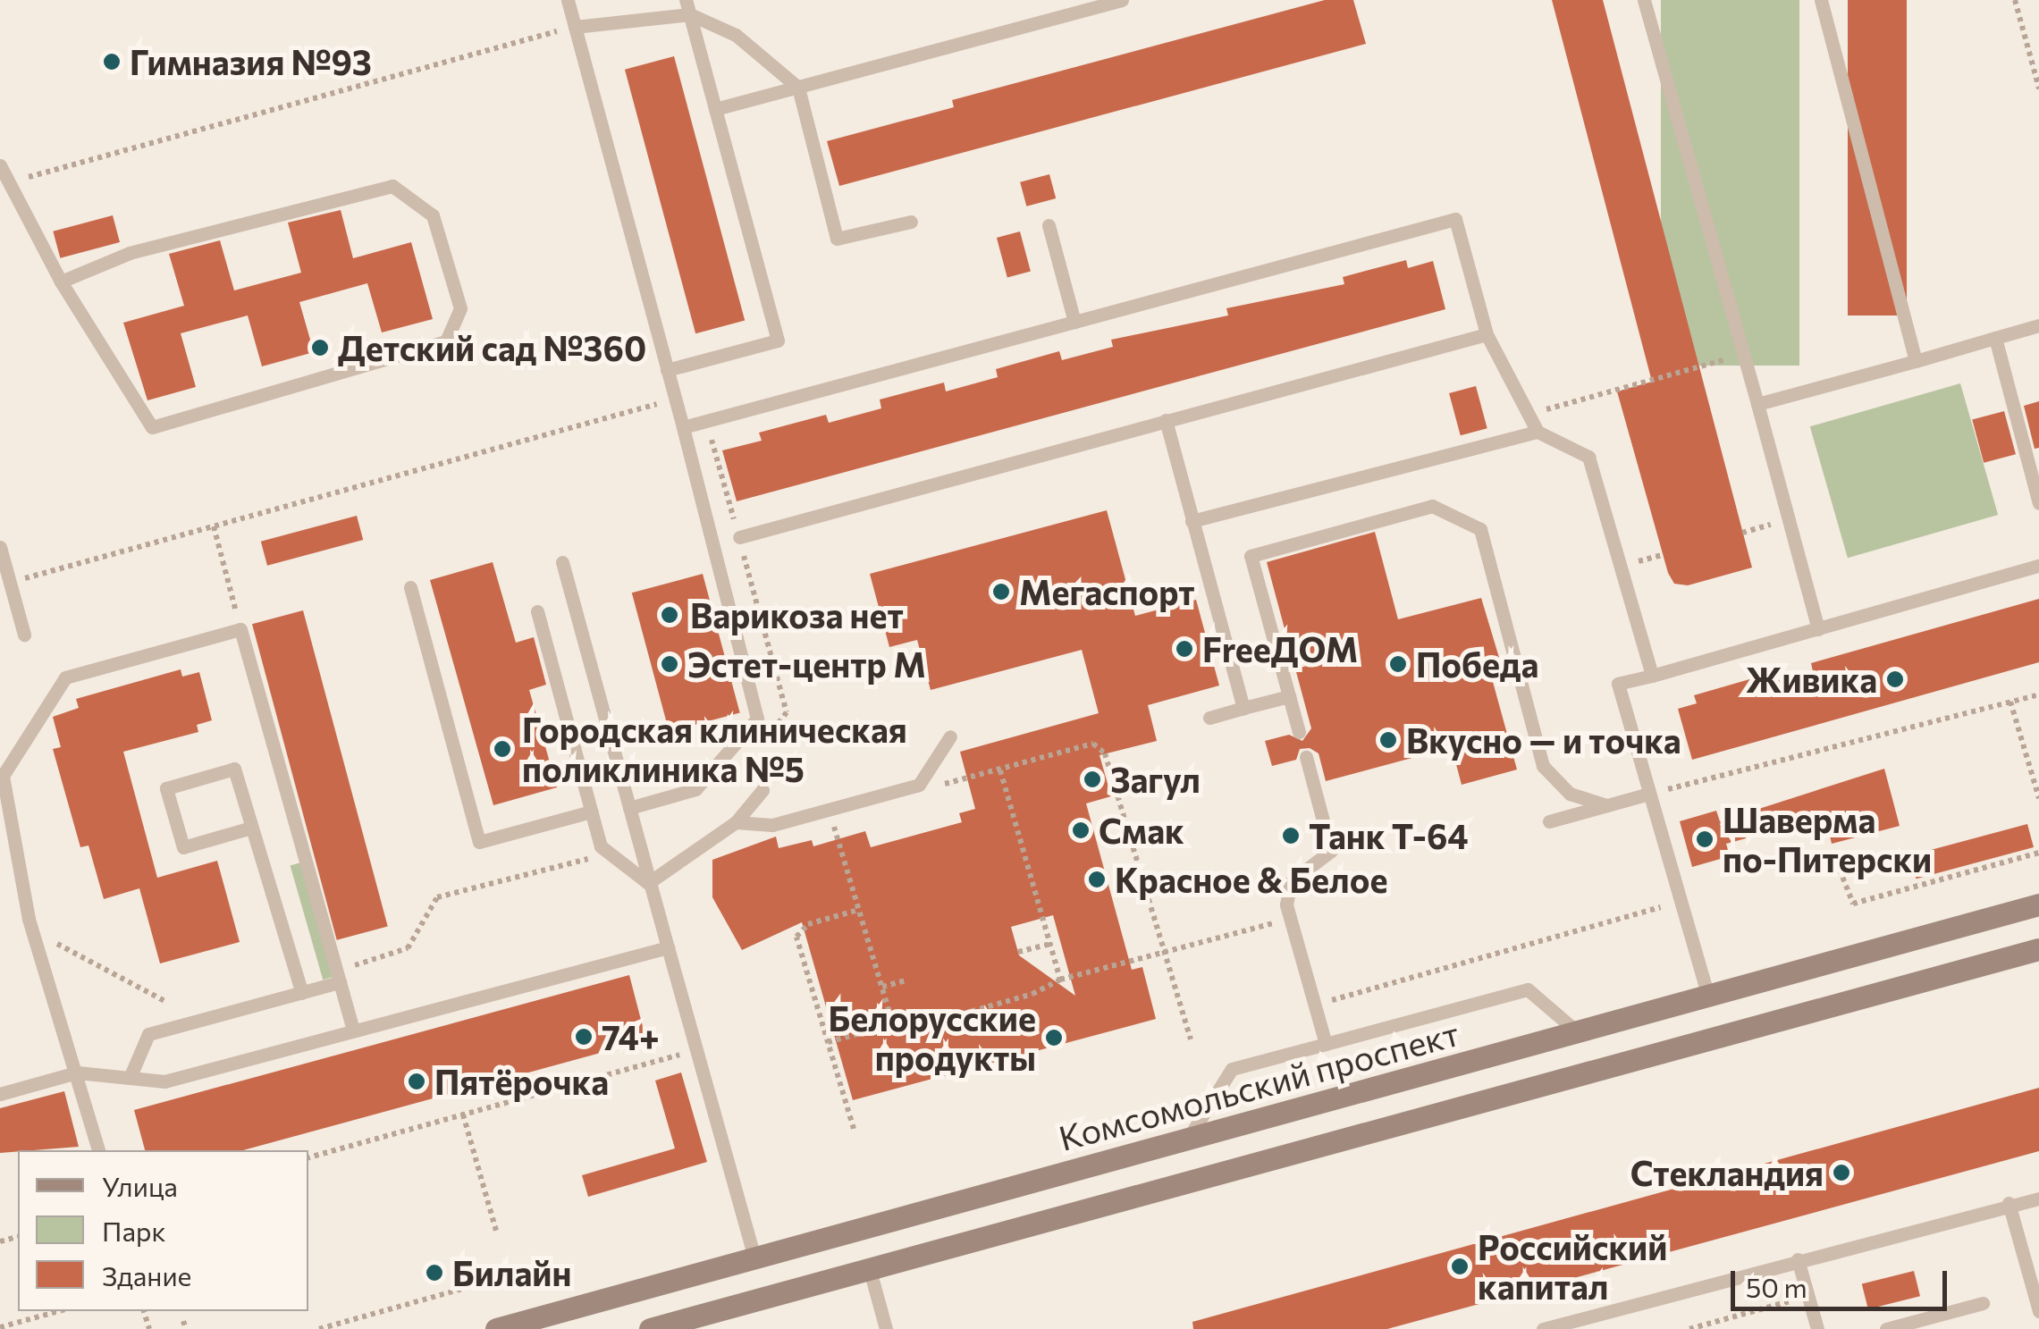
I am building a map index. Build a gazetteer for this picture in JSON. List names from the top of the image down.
{
  "streets": {
    "main road": ["Комсомольский проспект"]
  },
  "places": [
    "Гимназия №93",
    "Детский сад №360",
    "Мегаспорт",
    "Варикоза нет",
    "FreeДОМ",
    "Эстет-центр М",
    "Победа",
    "Живика",
    "Вкусно — и точка",
    "Городская клиническая поликлиника №5",
    "Загул",
    "Смак",
    "Танк Т-64",
    "Шаверма по-Питерски",
    "Красное & Белое",
    "74+",
    "Белорусские продукты",
    "Пятёрочка",
    "Стекландия",
    "Российский капитал",
    "Билайн"
  ],
  "legend": ["Улица", "Парк", "Здание"],
  "scale_bar": "50 m"
}
